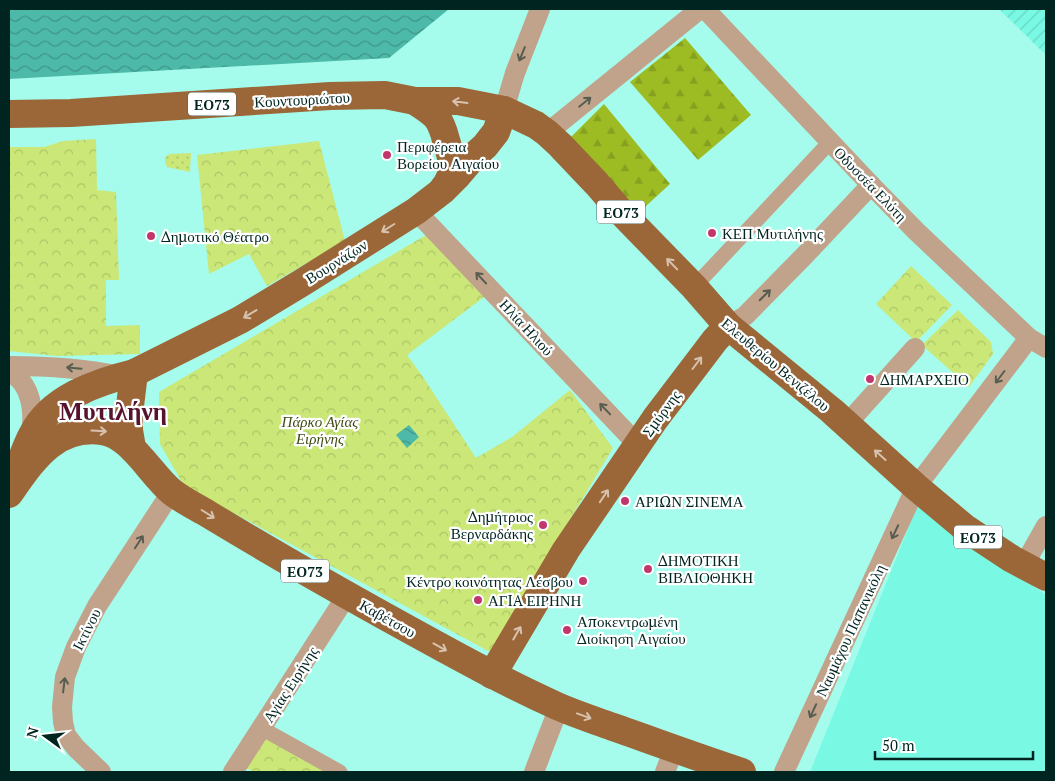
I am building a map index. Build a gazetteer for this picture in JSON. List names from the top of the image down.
{
  "streets": {
    "main road": [
      "Κουντουριώτου",
      "ΕΟ73",
      "Βουρνάζων",
      "Ελευθερίου Βενιζέλου",
      "Σμύρνης",
      "Καβέτσου"
    ],
    "street": [
      "Οδυσσέα Ελύτη",
      "Ηλία Ηλιού",
      "Ικτίνου",
      "Ναυμάχου Παπανικόλη",
      "Αγίας Ειρήνης"
    ]
  },
  "crossings": [
    ["Κουντουριώτου", "ΕΟ73"],
    ["ΕΟ73", "Βουρνάζων"],
    ["ΕΟ73", "Ελευθερίου Βενιζέλου"],
    ["Οδυσσέα Ελύτη", "Σμύρνης"],
    ["Οδυσσέα Ελύτη", "Ναυμάχου Παπανικόλη"],
    ["Βουρνάζων", "Ηλία Ηλιού"],
    ["Βουρνάζων", "Ελευθερίου Βενιζέλου"],
    ["Βουρνάζων", "Καβέτσου"],
    ["Ηλία Ηλιού", "Σμύρνης"],
    ["Ελευθερίου Βενιζέλου", "Σμύρνης"],
    ["Ελευθερίου Βενιζέλου", "Ναυμάχου Παπανικόλη"],
    ["Σμύρνης", "Καβέτσου"],
    ["Καβέτσου", "Ικτίνου"],
    ["Καβέτσου", "Αγίας Ειρήνης"]
  ],
  "one_way": [
    "Βουρνάζων",
    "Ηλία Ηλιού",
    "Ελευθερίου Βενιζέλου",
    "Καβέτσου",
    "Ικτίνου",
    "Ναυμάχου Παπανικόλη"
  ],
  "districts": ["Μυτιλήνη"],
  "parks": ["Πάρκο Αγίας Ειρήνης"],
  "places": [
    "Περιφέρεια Βορείου Αιγαίου",
    "ΚΕΠ Μυτιλήνης",
    "Δημοτικό Θέατρο",
    "ΔΗΜΑΡΧΕΙΟ",
    "ΑΡΙΩΝ ΣΙΝΕΜΑ",
    "Δημήτριος Βερναρδάκης",
    "ΔΗΜΟΤΙΚΗ ΒΙΒΛΙΟΘΗΚΗ",
    "Κέντρο κοινότητας Λέσβου",
    "ΑΓIA ΕΙΡΗΝΗ",
    "Αποκεντρωμένη Διοίκηση Αιγαίου"
  ],
  "scale_bar": "50 m",
  "north": "left"
}
